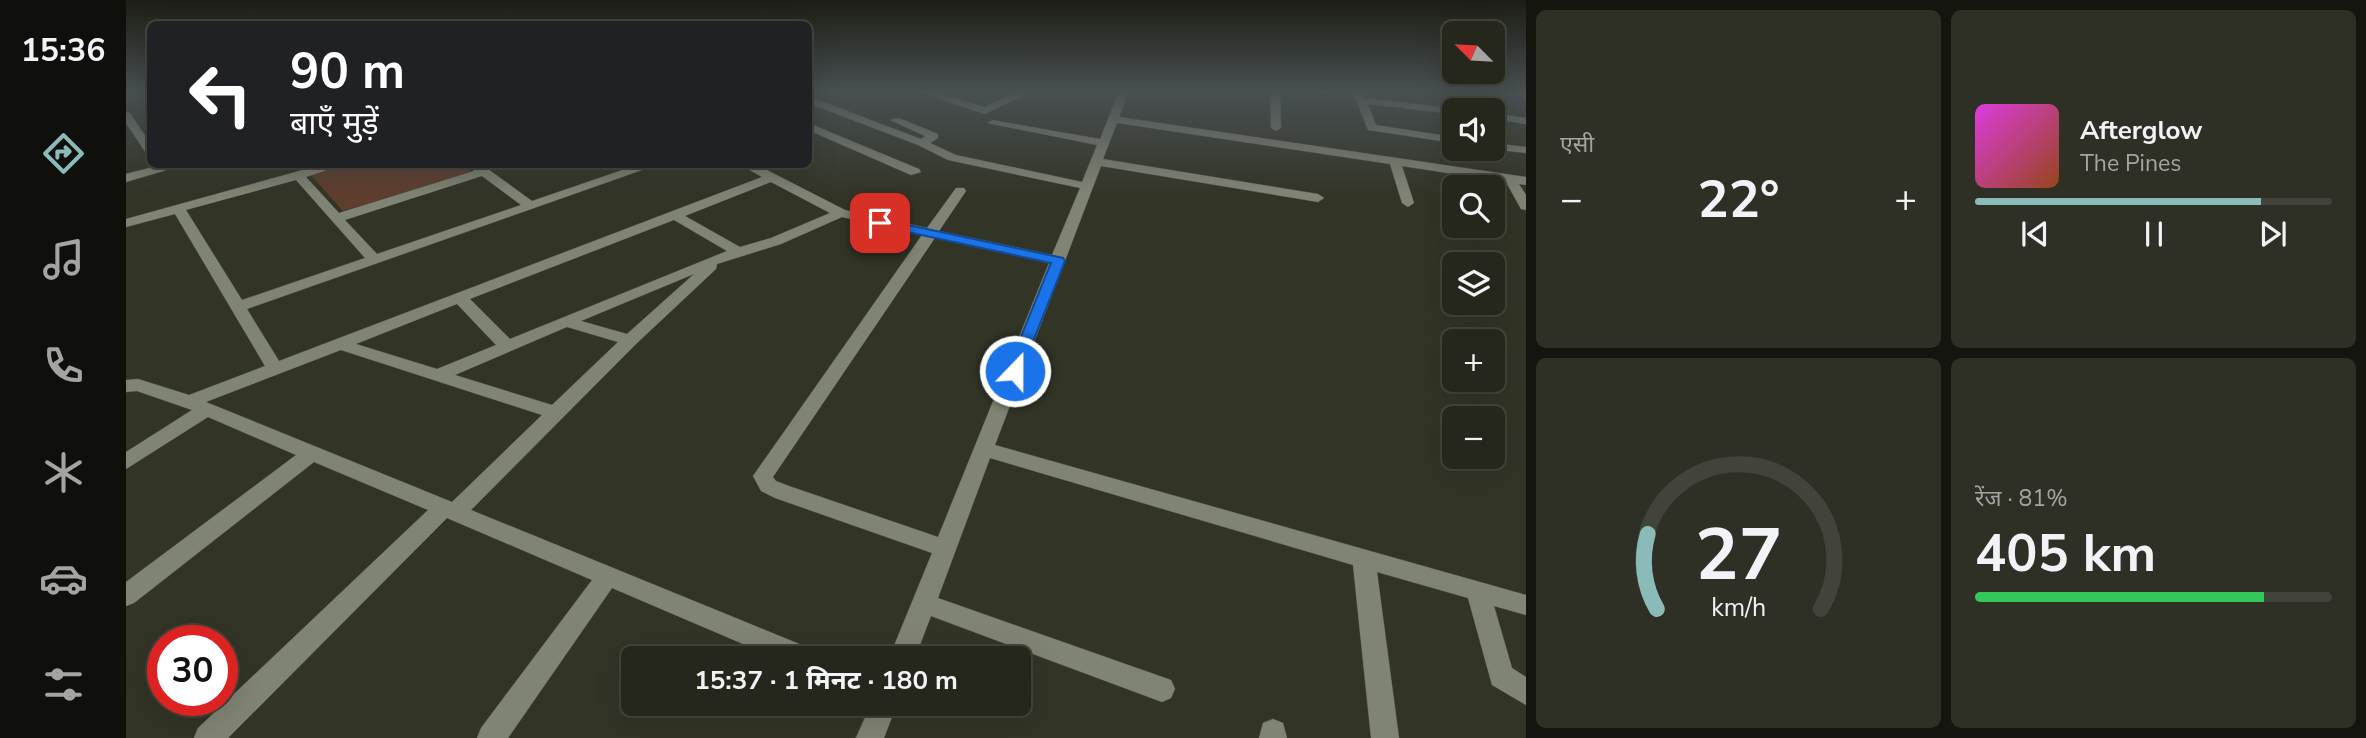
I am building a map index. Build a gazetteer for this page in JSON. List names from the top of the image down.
{
  "north": "top left",
  "page": {
    "tabs": "15:36",
    "tile": [
      "एसी",
      ["रेंज · 81%", "405 km"]
    ],
    "map_buttons": ["+", "−"],
    "turn": ["90 m", "बाएँ मुड़ें"],
    "song": ["Afterglow", "The Pines"],
    "heat": ["−", "22°", "+"],
    "limit": "30",
    "trip": "15:37 · 1 मिनट · 180 m",
    "gauge": ["27", "km/h"]
  }
}
